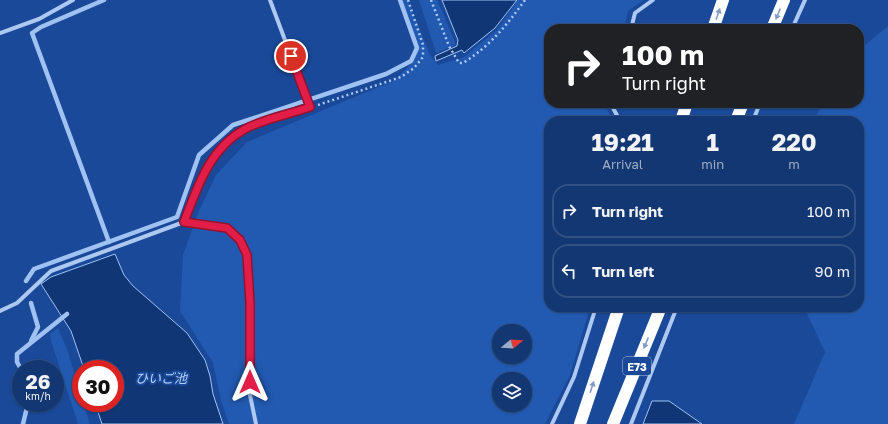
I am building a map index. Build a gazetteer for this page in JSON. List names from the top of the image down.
{
  "streets": {
    "highway": ["E73"]
  },
  "water": ["ひいご池"],
  "north": "right",
  "page": {
    "turn": ["100 m", "Turn right"],
    "eta": [
      "19:21",
      "Arrival",
      "1",
      "min",
      "220",
      "m"
    ],
    "list": [
      {
        "name": "Turn right",
        "value": "100 m"
      },
      {
        "name": "Turn left",
        "value": "90 m"
      }
    ],
    "speed": "26 km/h",
    "limit": "30"
  }
}
